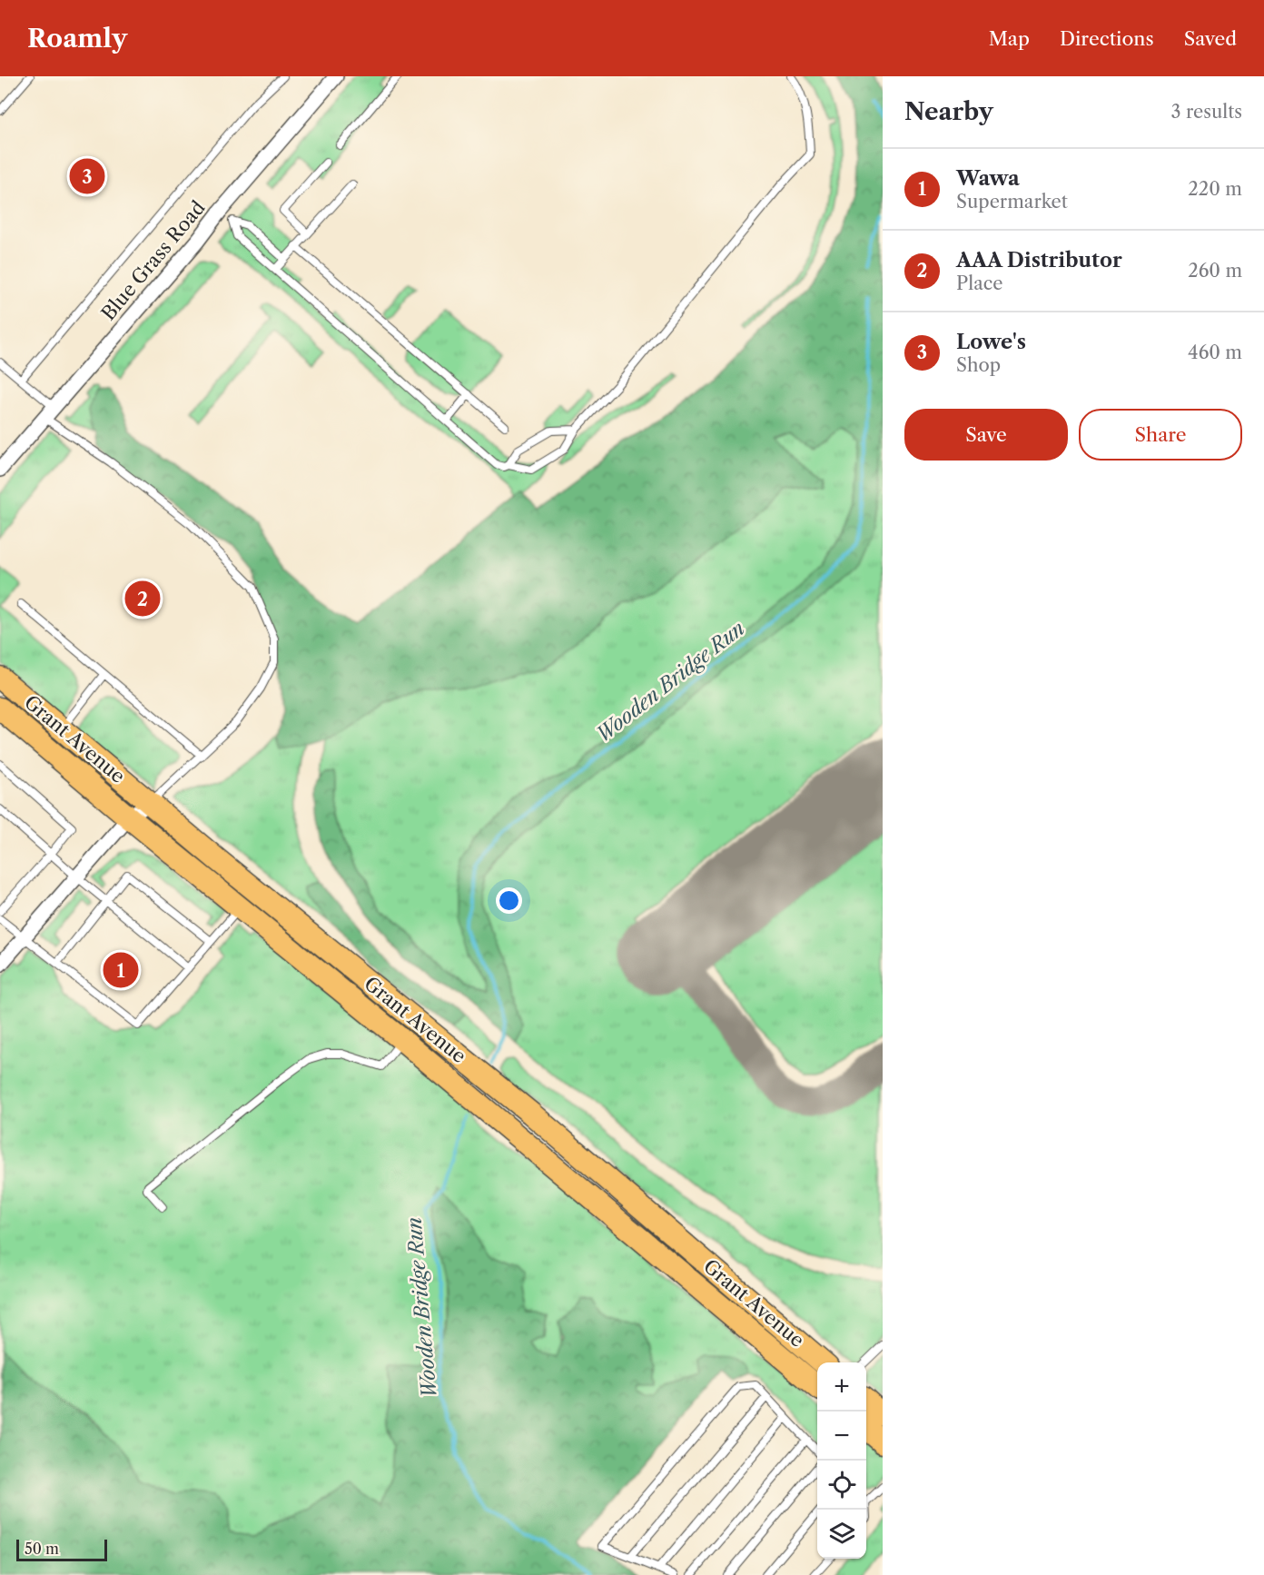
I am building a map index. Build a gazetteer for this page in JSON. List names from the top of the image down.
{
  "streets": {
    "main road": ["Grant Avenue"],
    "street": ["Blue Grass Road"]
  },
  "water": ["Wooden Bridge Run"],
  "scale_bar": "50 m",
  "page": {
    "header": "Roamly",
    "nav": ["Map", "Directions", "Saved"],
    "heading": ["Nearby", "3 results"],
    "list": [
      {
        "mark": "1",
        "name": "Wawa",
        "note": "Supermarket",
        "value": "220 m"
      },
      {
        "mark": "2",
        "name": "AAA Distributor",
        "note": "Place",
        "value": "260 m"
      },
      {
        "mark": "3",
        "name": "Lowe's",
        "note": "Shop",
        "value": "460 m"
      }
    ],
    "pins": ["3", "2", "1"],
    "buttons": ["Save", "Share"],
    "map_buttons": ["+", "−"],
    "scale": "50 m"
  }
}
